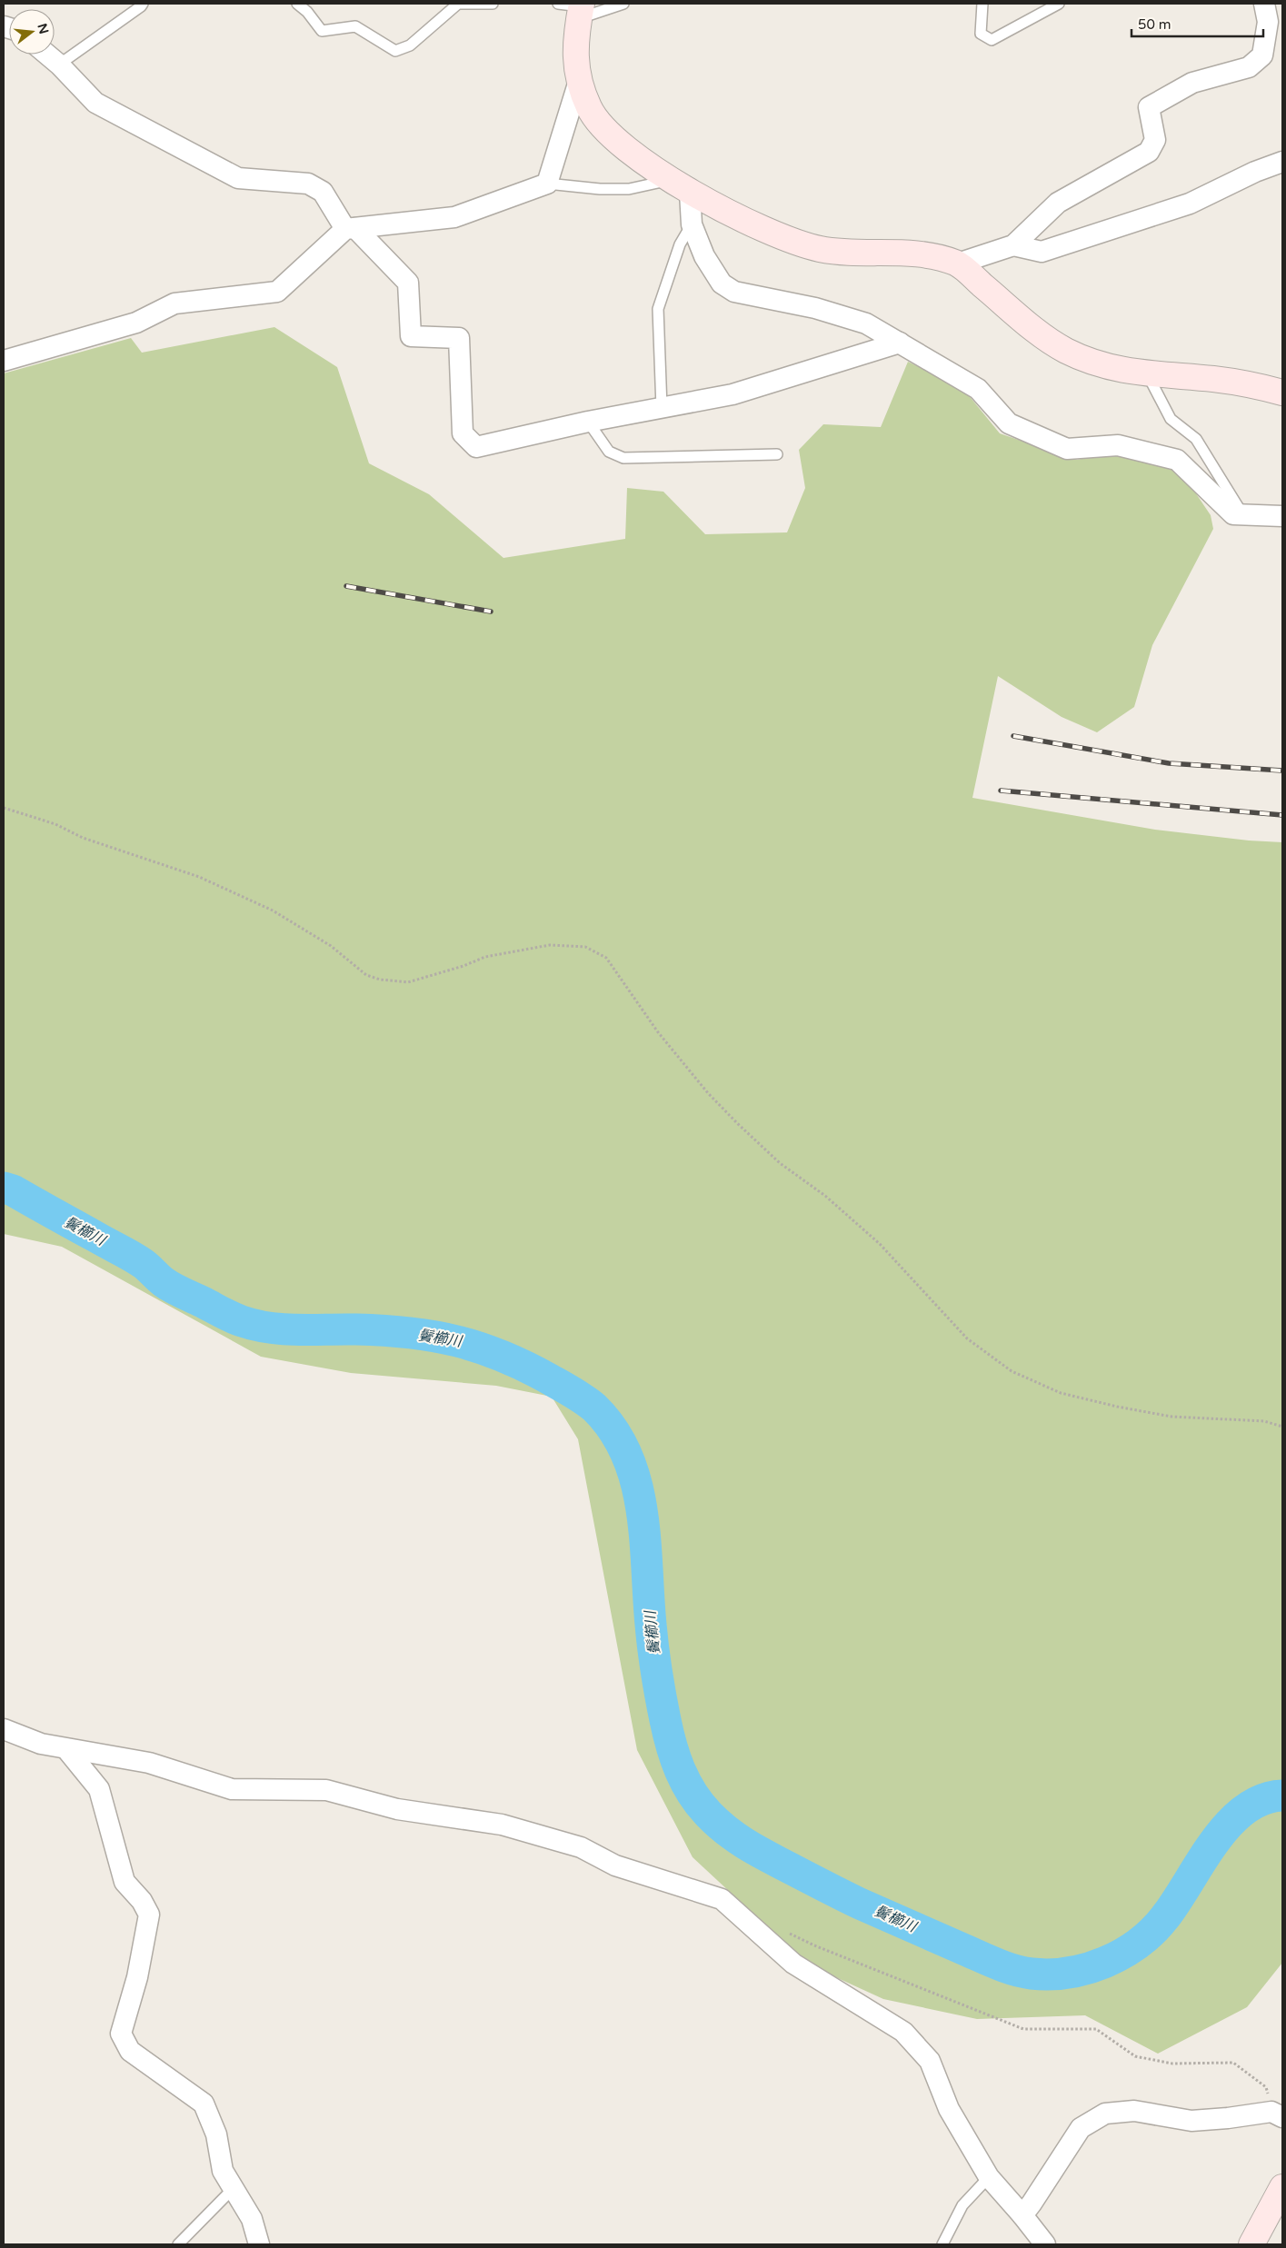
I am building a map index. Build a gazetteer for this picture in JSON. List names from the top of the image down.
{
  "water": ["鬢櫛川"],
  "scale_bar": "50 m",
  "north": "right"
}
